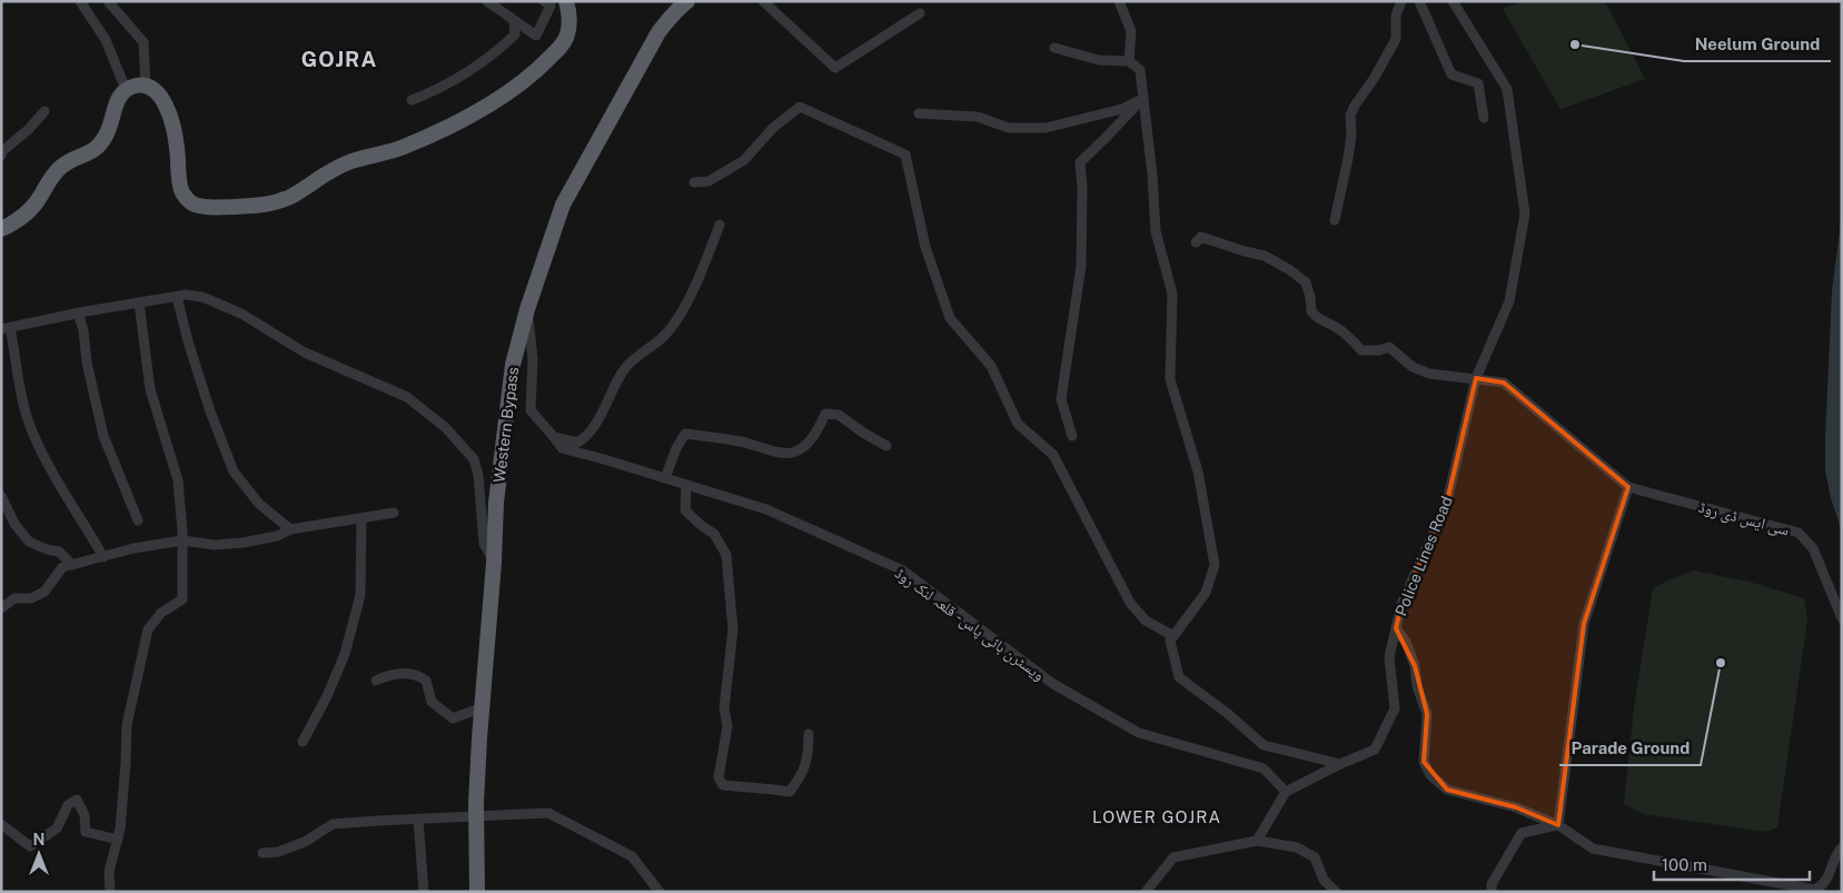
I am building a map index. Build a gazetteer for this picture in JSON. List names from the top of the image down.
{
  "streets": {
    "highway": ["Western Bypass"],
    "street": ["سی ایس ڈی روڈ", "Police Lines Road", "ویسٹرن بائی پاس - قلعہ لنک روڈ"]
  },
  "crossings": [
    ["Western Bypass", "ویسٹرن بائی پاس - قلعہ لنک روڈ"],
    ["Police Lines Road", "ویسٹرن بائی پاس - قلعہ لنک روڈ"]
  ],
  "districts": ["GOJRA", "LOWER GOJRA"],
  "places": ["Neelum Ground", "Parade Ground"],
  "scale_bar": "100 m",
  "north": "top"
}
